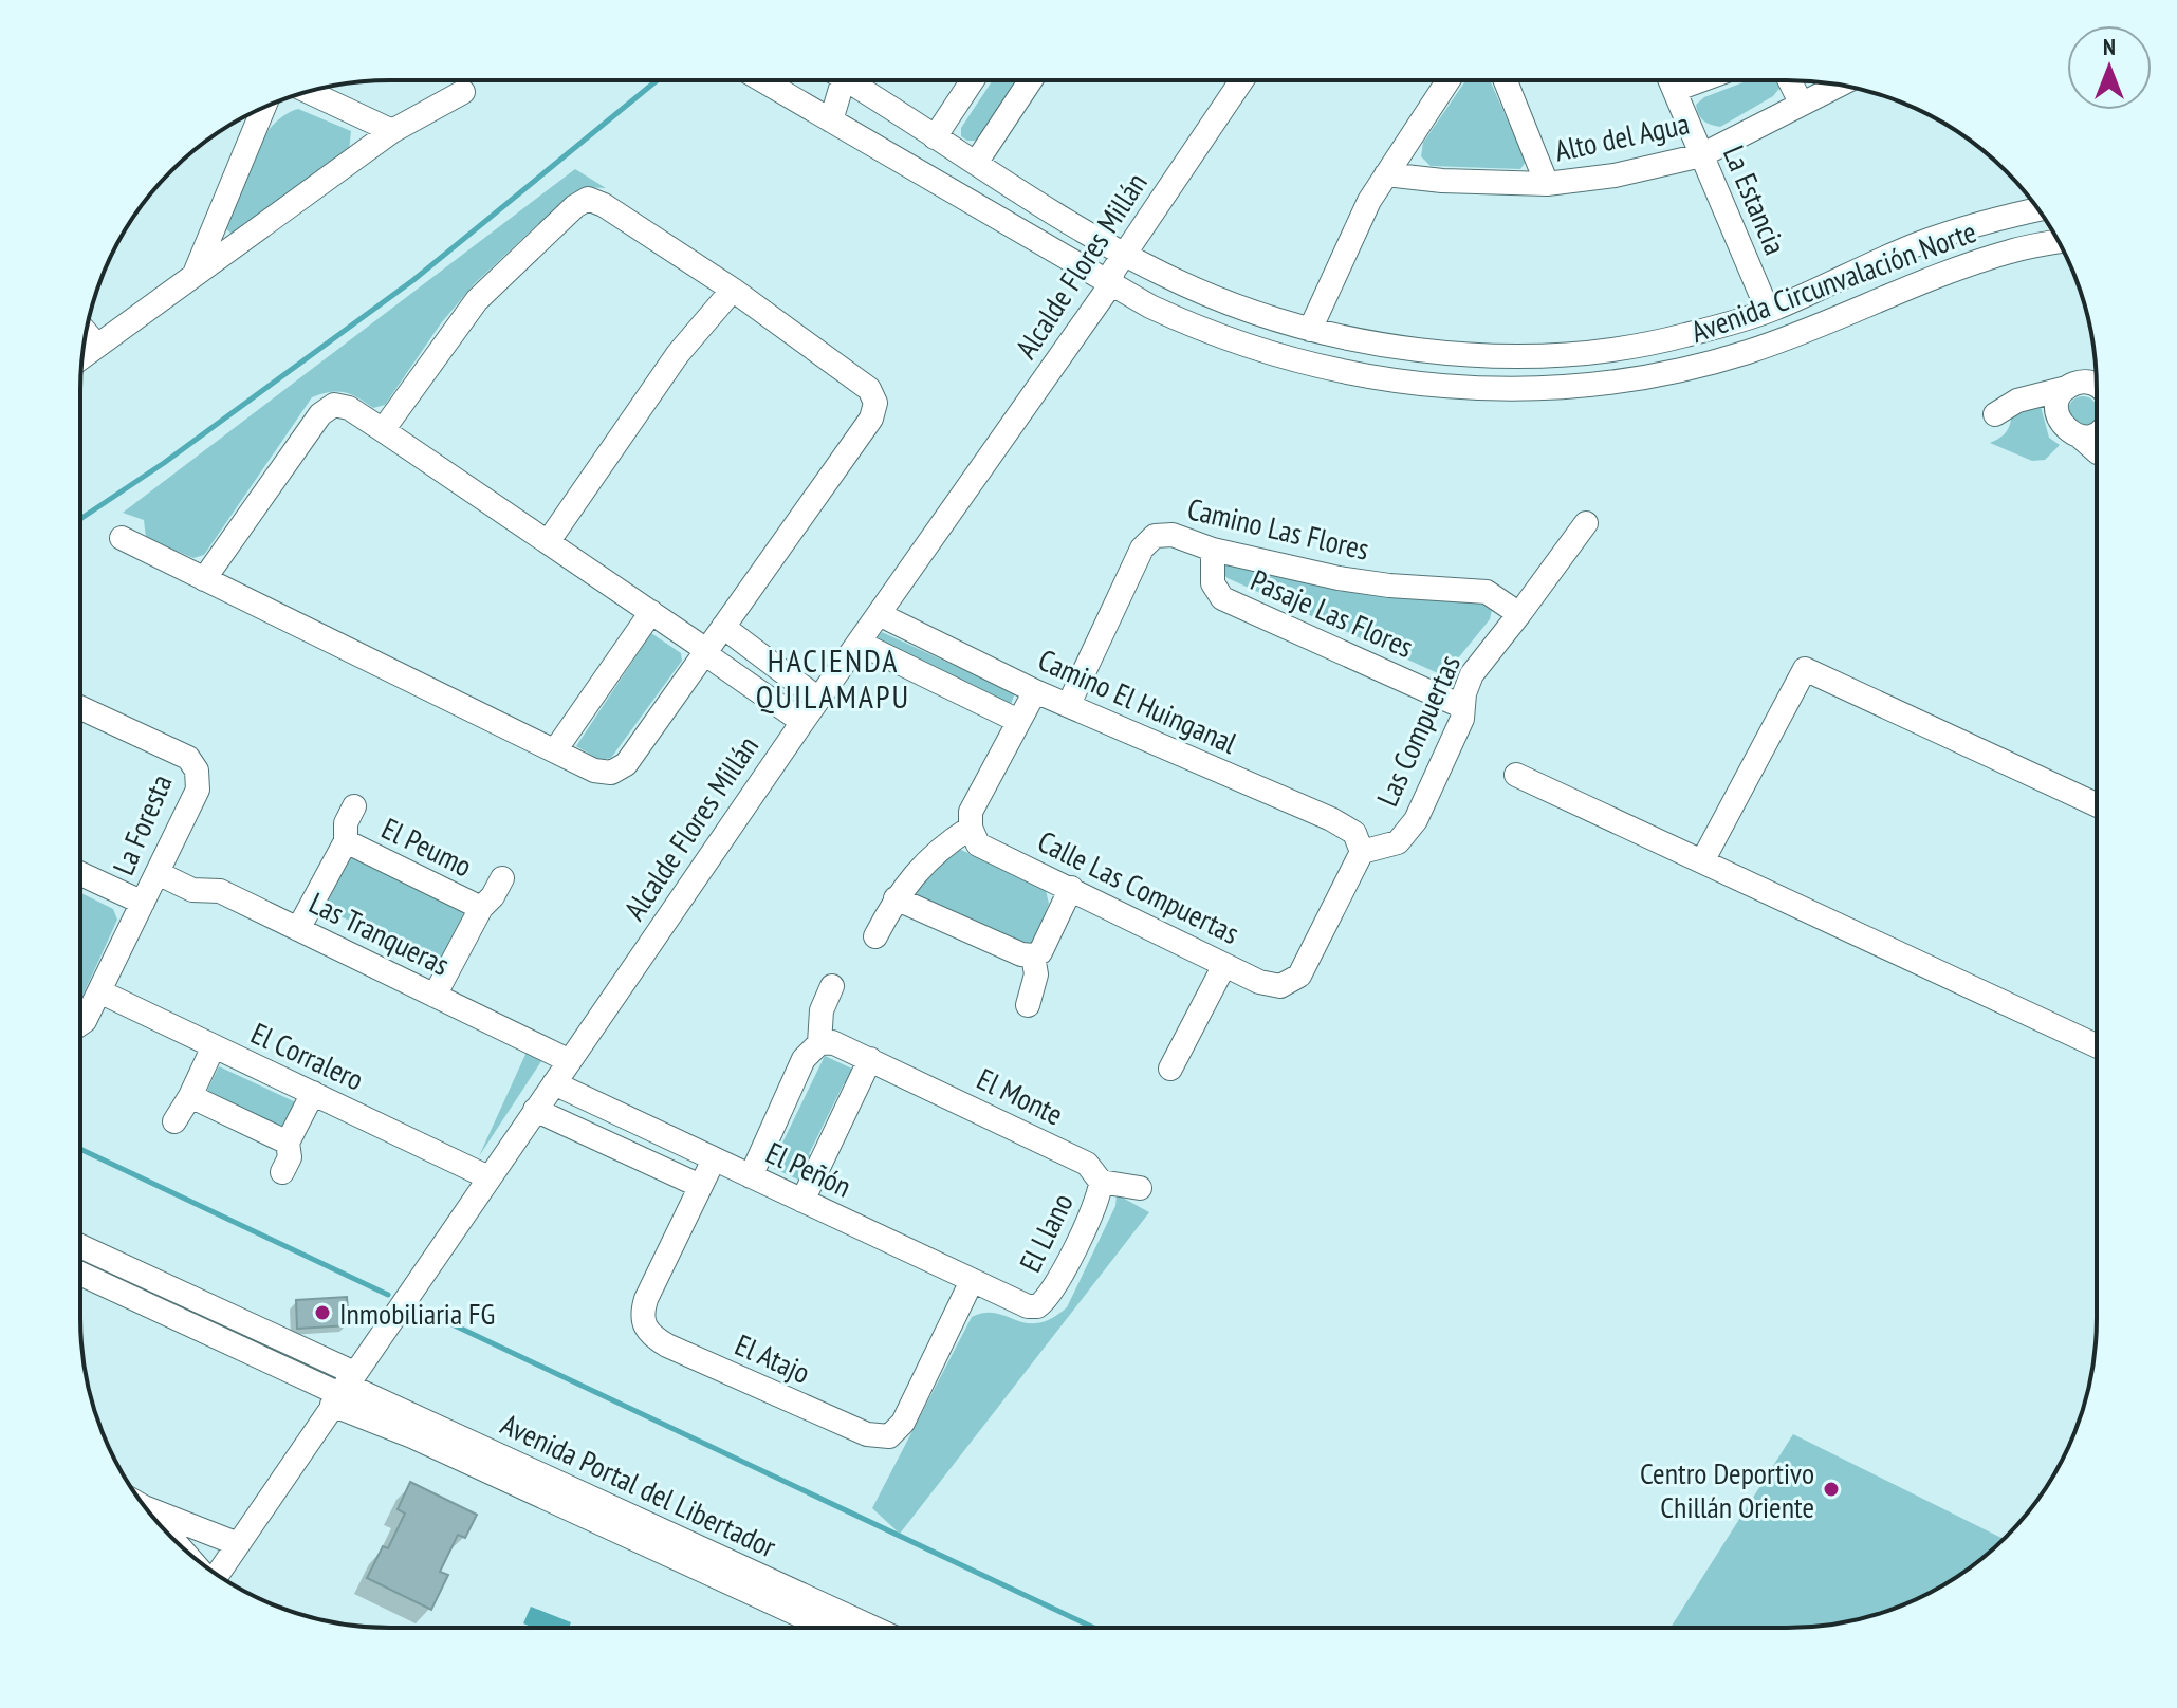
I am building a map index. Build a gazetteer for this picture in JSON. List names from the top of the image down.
{
  "streets": {
    "street": [
      "Alto del Agua",
      "La Estancia",
      "Alcalde Flores Millán",
      "Avenida Circunvalación Norte",
      "Camino Las Flores",
      "Pasaje Las Flores",
      "Camino El Huinganal",
      "Las Compuertas",
      "La Foresta",
      "El Peumo",
      "Calle Las Compuertas",
      "Las Tranqueras",
      "El Corralero",
      "El Monte",
      "El Peñón",
      "El Llano",
      "El Atajo",
      "Avenida Portal del Libertador"
    ]
  },
  "crossings": [
    ["Alto del Agua", "La Estancia"],
    ["La Estancia", "Avenida Circunvalación Norte"],
    ["Alcalde Flores Millán", "Avenida Circunvalación Norte"],
    ["Alcalde Flores Millán", "Camino El Huinganal"],
    ["Alcalde Flores Millán", "Las Tranqueras"],
    ["Alcalde Flores Millán", "El Corralero"],
    ["Alcalde Flores Millán", "El Peñón"],
    ["Alcalde Flores Millán", "Avenida Portal del Libertador"],
    ["Camino Las Flores", "Pasaje Las Flores"],
    ["Camino Las Flores", "Camino El Huinganal"],
    ["Camino Las Flores", "Las Compuertas"],
    ["Pasaje Las Flores", "Las Compuertas"],
    ["Camino El Huinganal", "Las Compuertas"],
    ["Camino El Huinganal", "Calle Las Compuertas"],
    ["Las Compuertas", "Calle Las Compuertas"],
    ["La Foresta", "Las Tranqueras"],
    ["La Foresta", "El Corralero"],
    ["El Peumo", "Las Tranqueras"],
    ["El Monte", "El Llano"],
    ["El Peñón", "El Llano"],
    ["El Peñón", "El Atajo"]
  ],
  "districts": ["HACIENDA QUILAMAPU"],
  "places": ["Inmobiliaria FG", "Centro Deportivo Chillán Oriente"],
  "north": "top"
}
